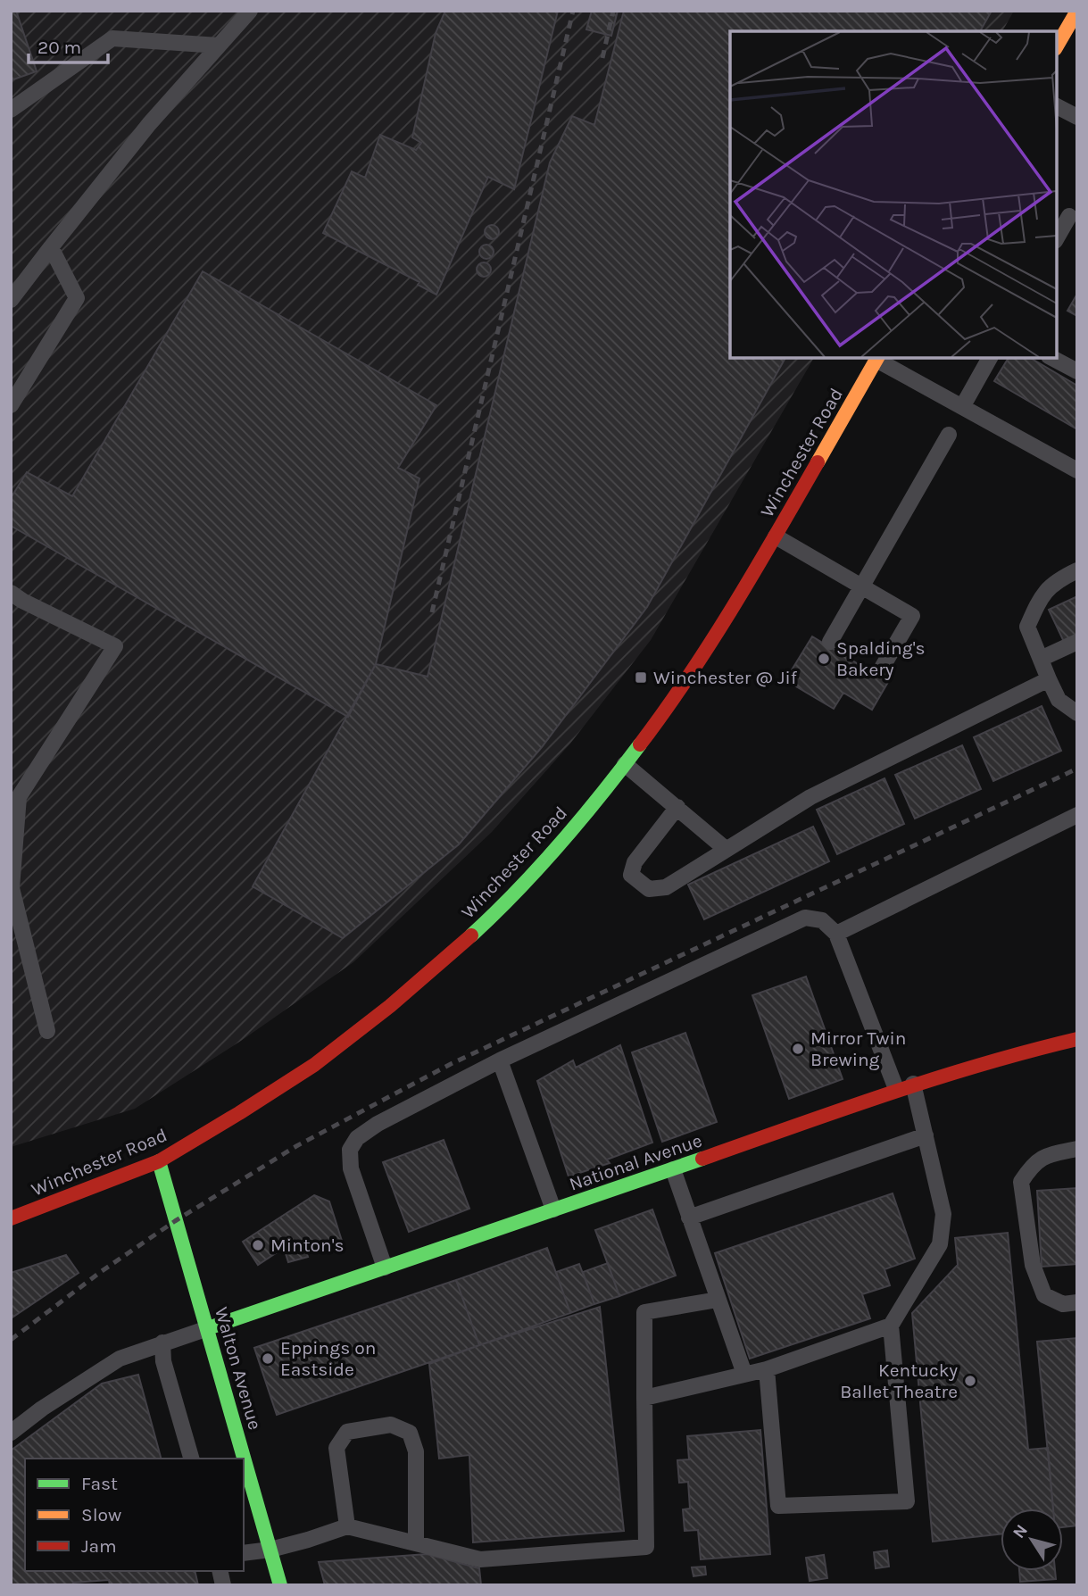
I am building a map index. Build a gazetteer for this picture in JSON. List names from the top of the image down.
{
  "streets": {
    "street": ["Winchester Road", "National Avenue", "Walton Avenue"]
  },
  "crossings": [
    ["Winchester Road", "Walton Avenue"],
    ["National Avenue", "Walton Avenue"]
  ],
  "places": {
    "other": [
      "Spalding's Bakery",
      "Mirror Twin Brewing",
      "Minton's",
      "Eppings on Eastside",
      "Kentucky Ballet Theatre"
    ],
    "transit": ["Winchester @ Jif"]
  },
  "legend": ["Fast", "Slow", "Jam"],
  "scale_bar": "20 m",
  "north": "top left"
}
